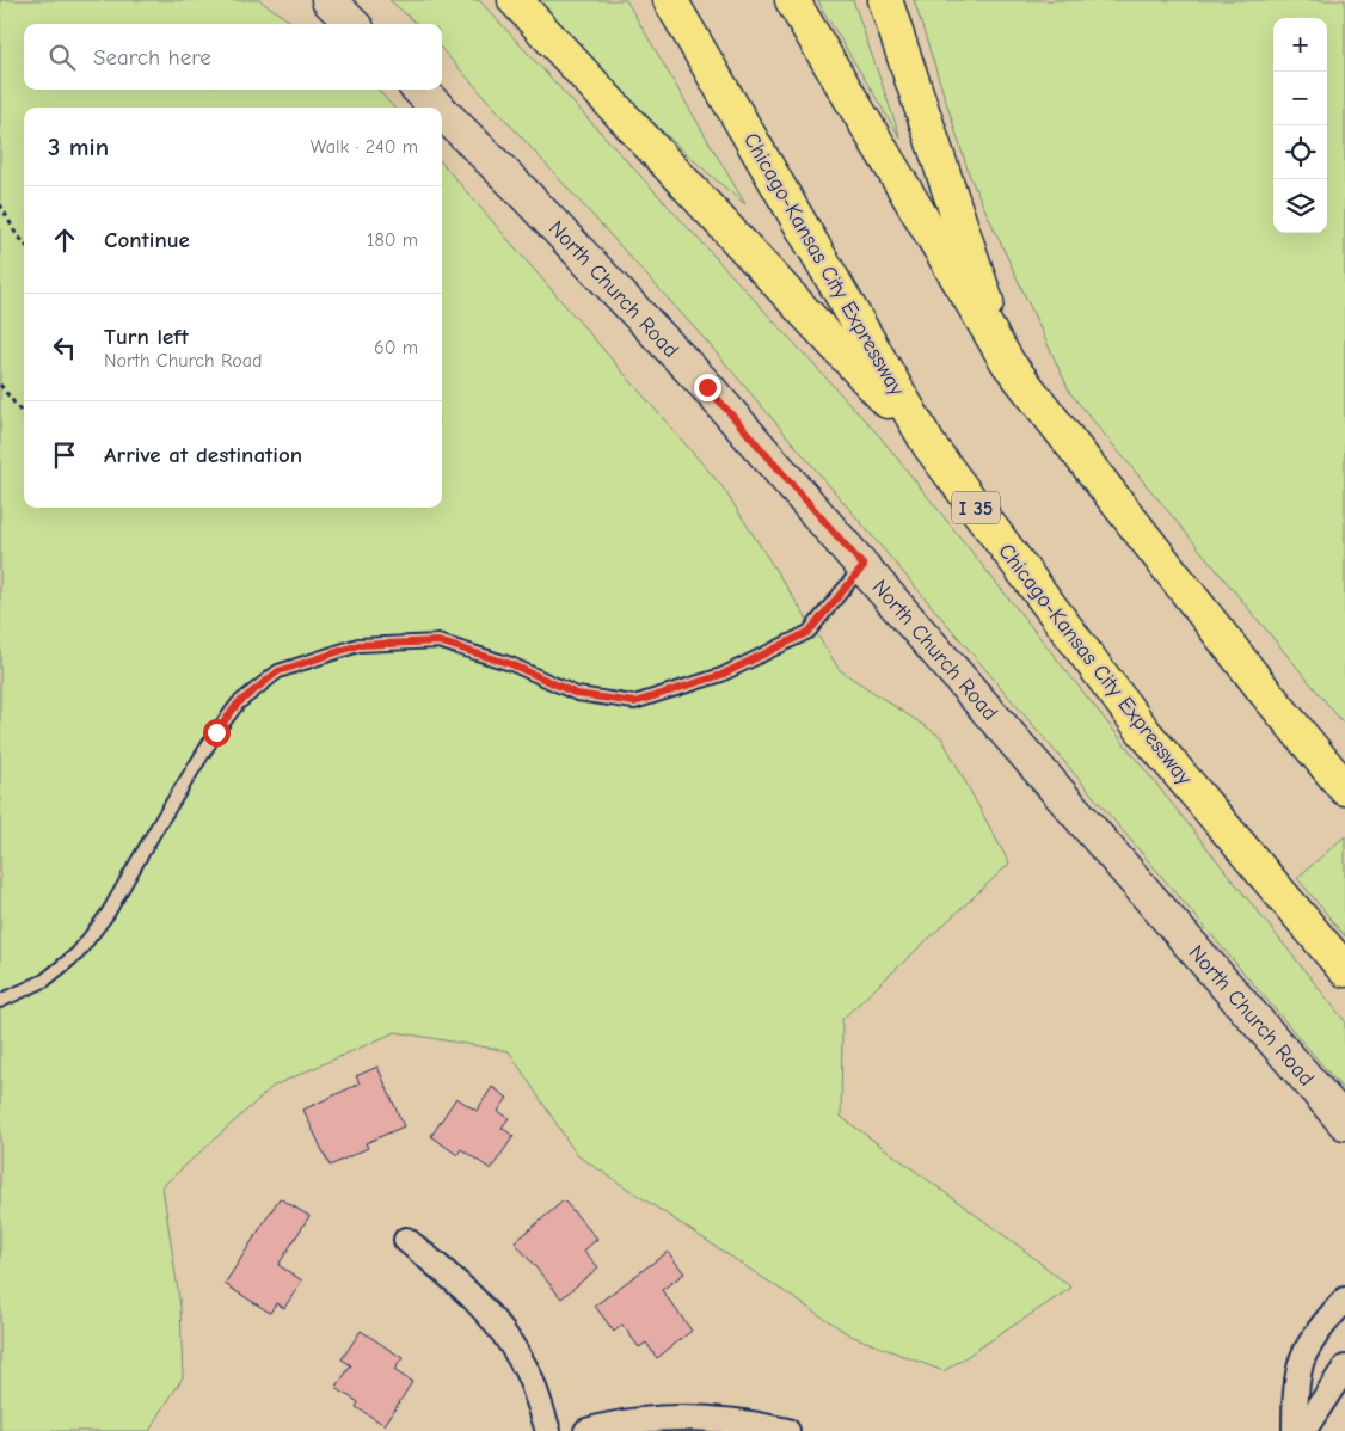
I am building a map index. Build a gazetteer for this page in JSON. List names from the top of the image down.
{
  "streets": {
    "highway": ["Chicago-Kansas City Expressway", "I 35"],
    "main road": ["North Church Road"]
  },
  "page": {
    "map_buttons": ["+", "−"],
    "search": "Search here",
    "heading": ["3 min", "Walk · 240 m"],
    "list": [
      ["Continue", "180 m"],
      ["Turn left", "North Church Road", "60 m"],
      "Arrive at destination"
    ]
  }
}
